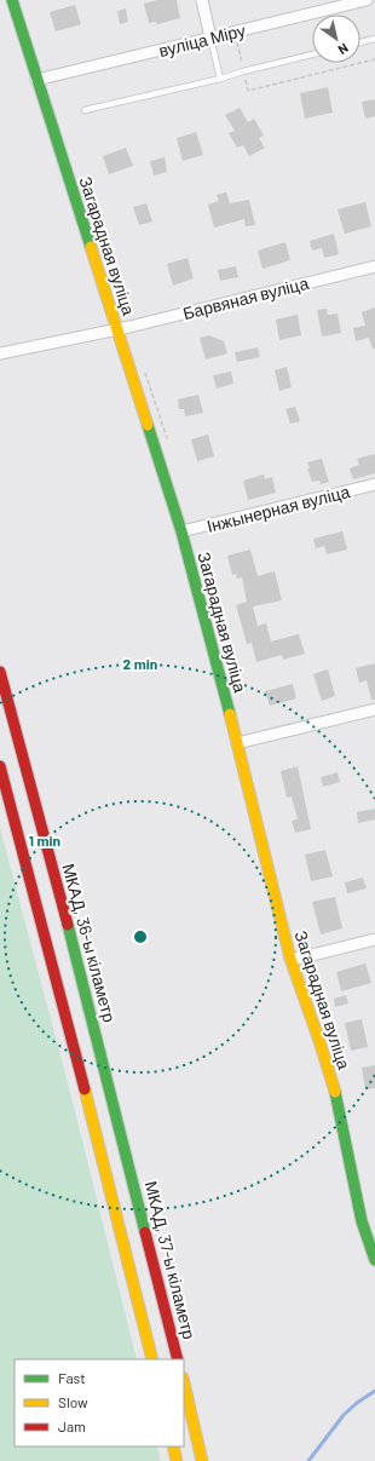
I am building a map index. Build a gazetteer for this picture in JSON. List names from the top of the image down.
{
  "streets": {
    "main road": ["Загарадная вуліца", "МКАД, 36-ы кіламетр", "МКАД, 37-ы кіламетр"],
    "street": ["вуліца Міру", "Барвяная вуліца", "Інжынерная вуліца"]
  },
  "crossings": [
    ["вуліца Міру", "Загарадная вуліца"],
    ["Загарадная вуліца", "Барвяная вуліца"],
    ["Загарадная вуліца", "Інжынерная вуліца"],
    ["МКАД, 36-ы кіламетр", "МКАД, 37-ы кіламетр"]
  ],
  "legend": ["Fast", "Slow", "Jam"],
  "north": "bottom right",
  "rings": ["2 min", "1 min"]
}
